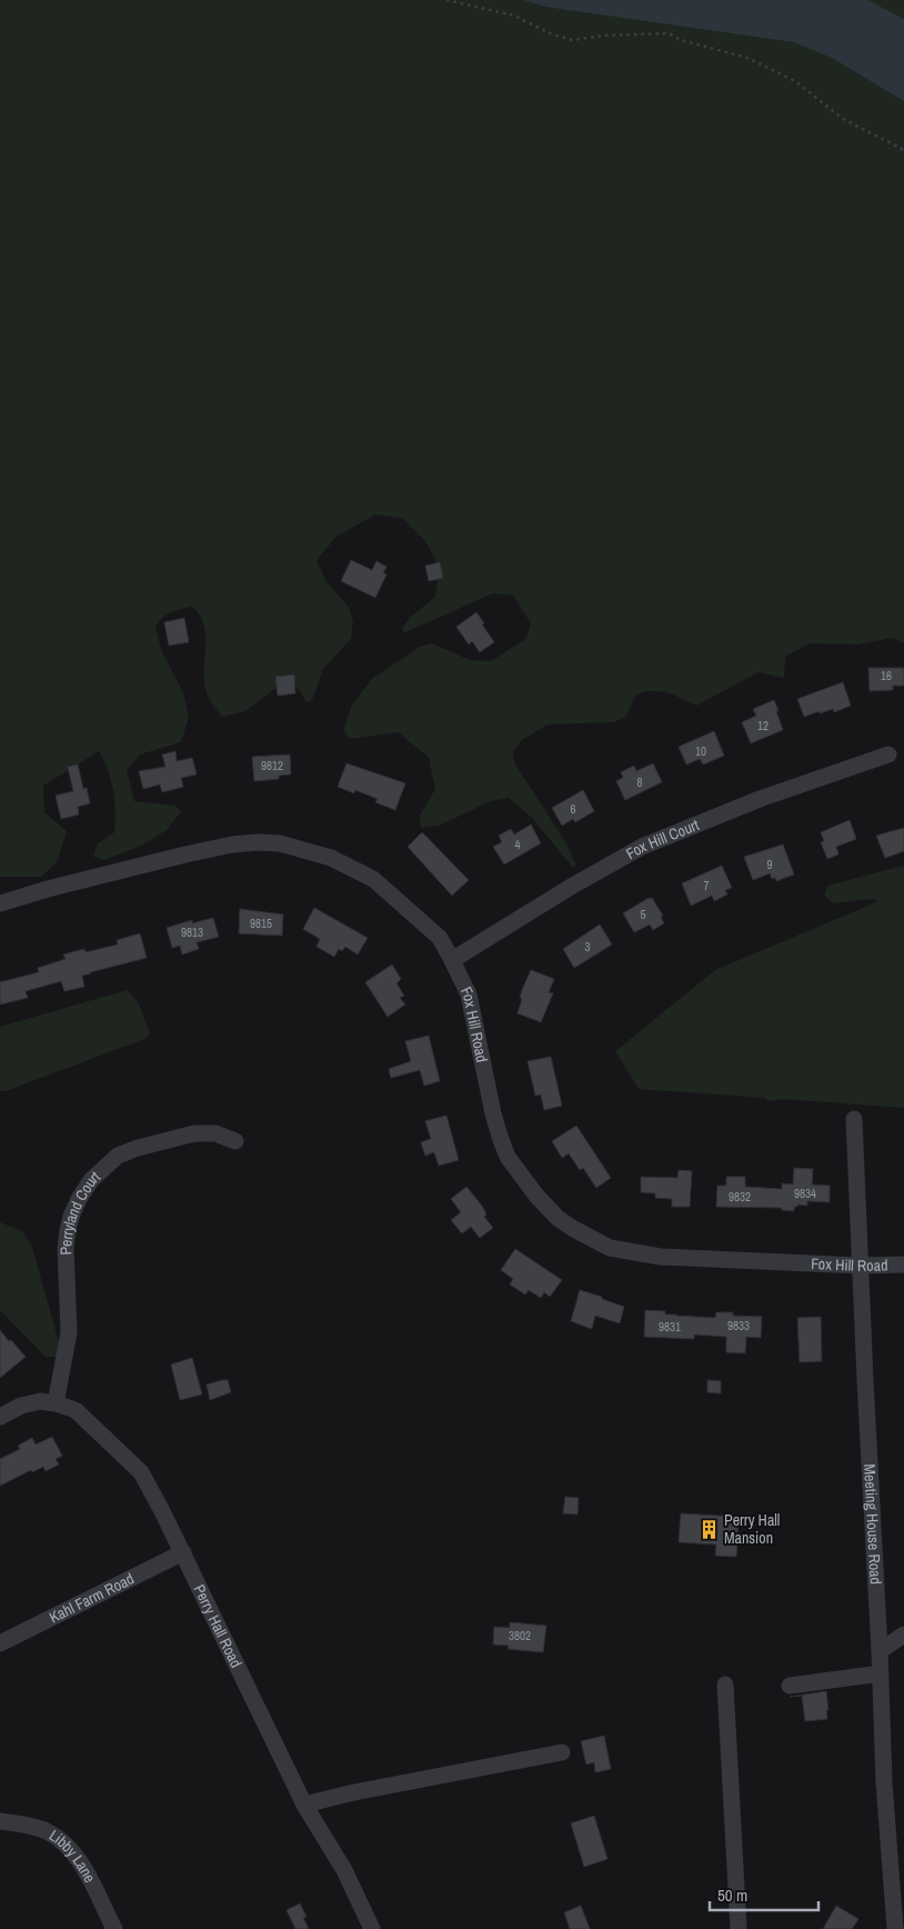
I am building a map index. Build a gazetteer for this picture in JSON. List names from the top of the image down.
{
  "streets": {
    "street": [
      "Fox Hill Court",
      "Fox Hill Road",
      "Perryland Court",
      "Meeting House Road",
      "Kahl Farm Road",
      "Perry Hall Road",
      "Libby Lane"
    ]
  },
  "crossings": [
    ["Fox Hill Court", "Fox Hill Road"],
    ["Fox Hill Road", "Meeting House Road"],
    ["Perryland Court", "Perry Hall Road"],
    ["Kahl Farm Road", "Perry Hall Road"]
  ],
  "places": {
    "building": ["Perry Hall Mansion"]
  },
  "house_numbers": [
    "16",
    "12",
    "10",
    "9812",
    "8",
    "6",
    "4",
    "9",
    "7",
    "5",
    "9815",
    "9813",
    "3",
    "9834",
    "9832",
    "9833",
    "9831",
    "3802"
  ],
  "scale_bar": "50 m"
}
